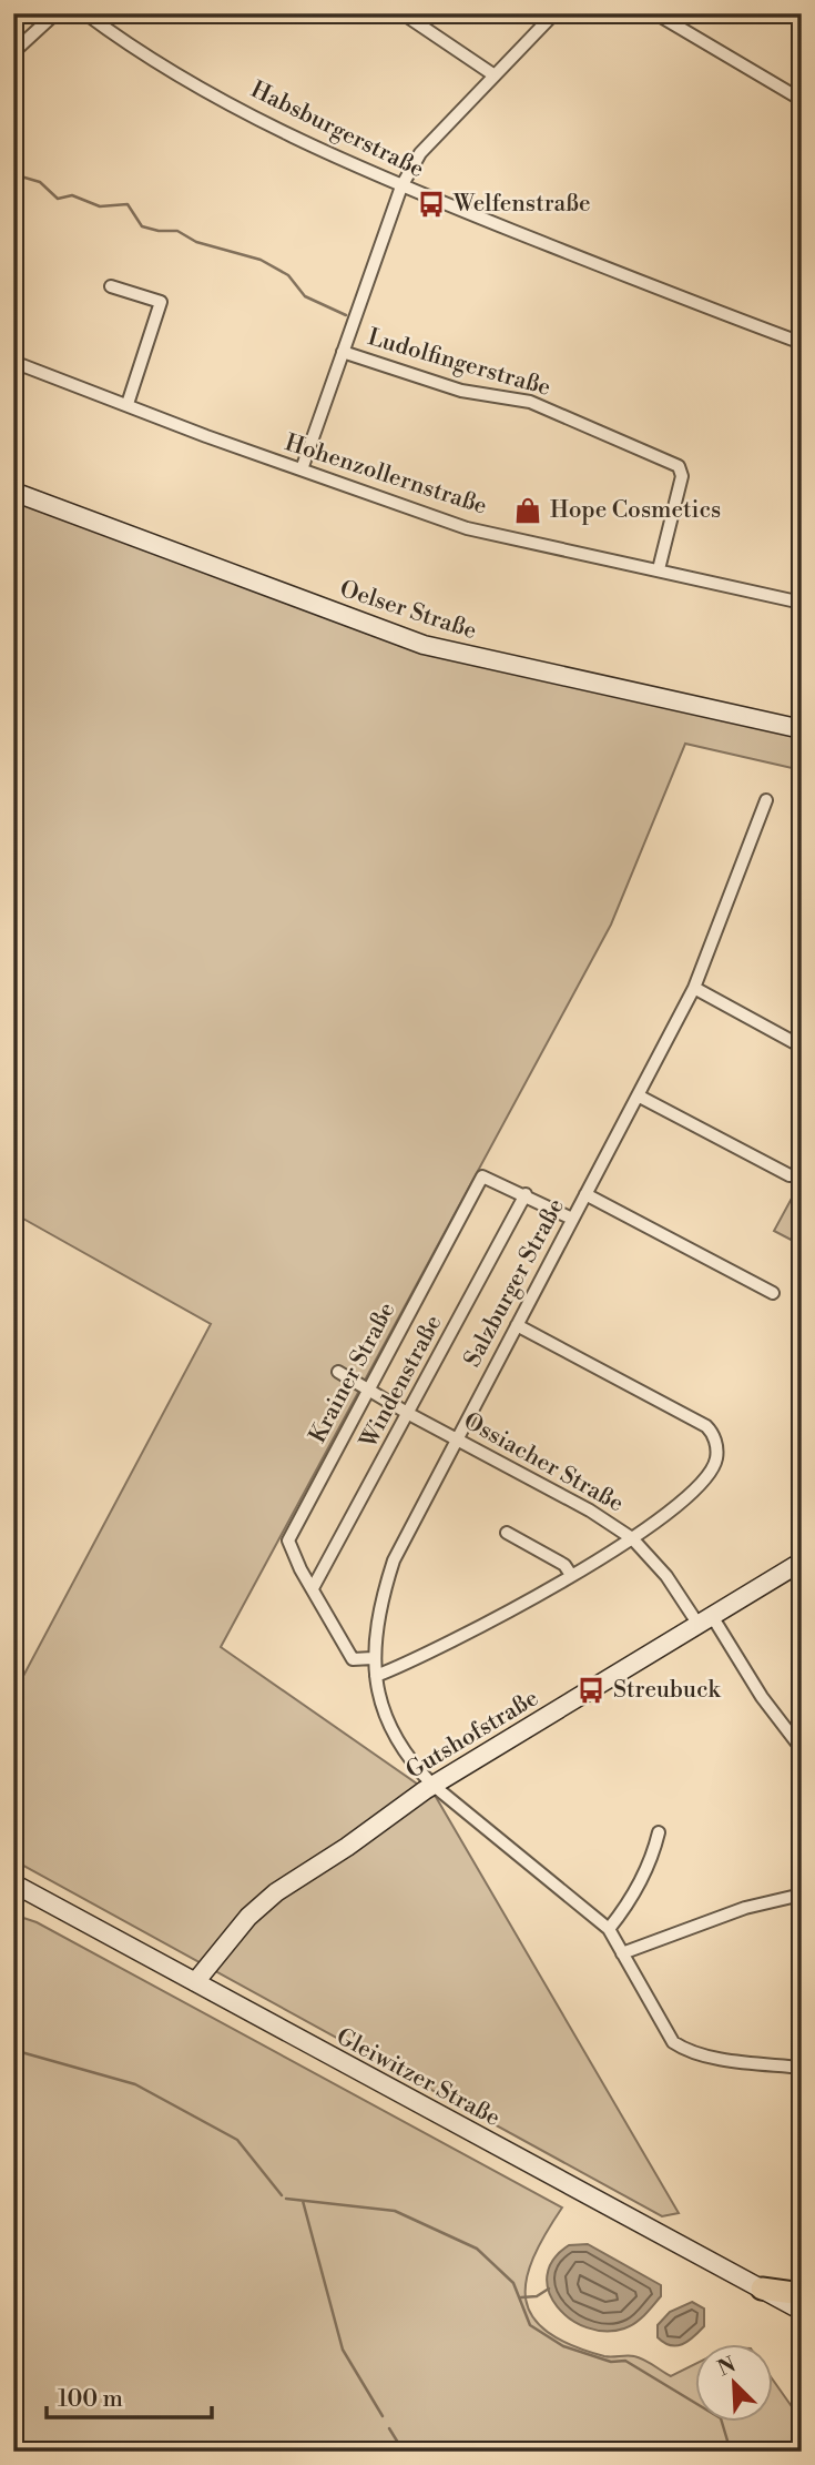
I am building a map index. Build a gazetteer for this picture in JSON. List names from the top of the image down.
{
  "streets": {
    "main road": ["Oelser Straße", "Gutshofstraße", "Gleiwitzer Straße"],
    "street": [
      "Habsburgerstraße",
      "Ludolfingerstraße",
      "Hohenzollernstraße",
      "Salzburger Straße",
      "Krainer Straße",
      "Windenstraße",
      "Ossiacher Straße"
    ]
  },
  "crossings": [
    ["Ludolfingerstraße", "Hohenzollernstraße"],
    ["Salzburger Straße", "Krainer Straße"],
    ["Salzburger Straße", "Ossiacher Straße"],
    ["Salzburger Straße", "Gutshofstraße"],
    ["Krainer Straße", "Windenstraße"],
    ["Krainer Straße", "Ossiacher Straße"],
    ["Windenstraße", "Ossiacher Straße"],
    ["Ossiacher Straße", "Gutshofstraße"],
    ["Gutshofstraße", "Gleiwitzer Straße"]
  ],
  "places": {
    "bus stop": ["Welfenstraße", "Streubuck"],
    "shop": ["Hope Cosmetics"]
  },
  "scale_bar": "100 m",
  "north": "top left"
}
